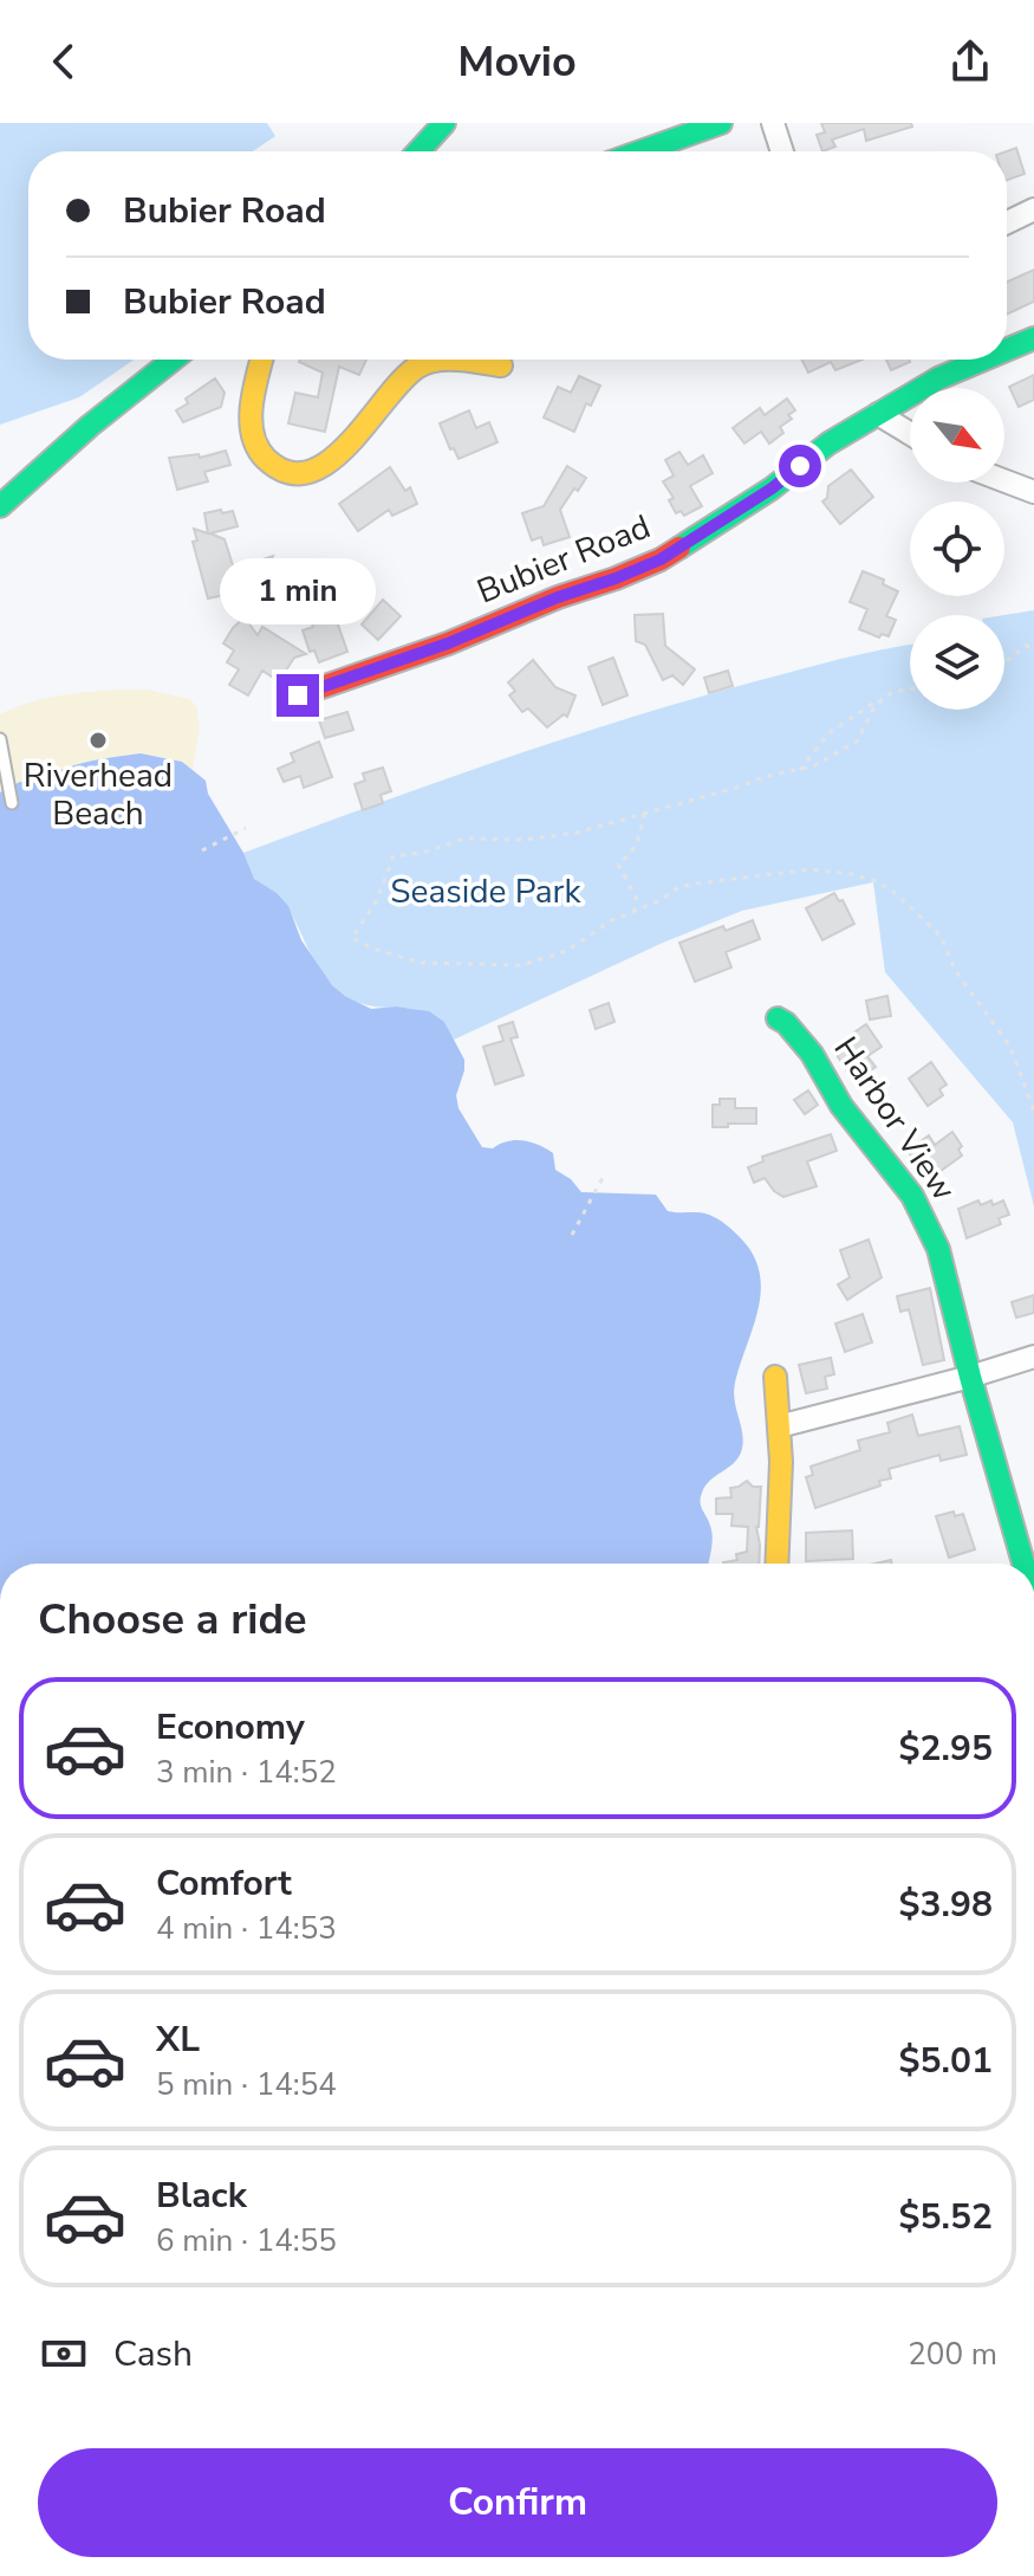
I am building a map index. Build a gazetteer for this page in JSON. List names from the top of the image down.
{
  "streets": {
    "street": ["Bubier Road", "Harbor View"]
  },
  "parks": ["Seaside Park"],
  "places": ["Riverhead Beach"],
  "north": "bottom right",
  "page": {
    "header": "Movio",
    "banner": ["Bubier Road", "Bubier Road"],
    "bubble": "1 min",
    "heading": "Choose a ride",
    "list": [
      {
        "name": "Economy",
        "note": "3 min · 14:52",
        "value": "$2.95"
      },
      {
        "name": "Comfort",
        "note": "4 min · 14:53",
        "value": "$3.98"
      },
      {
        "name": "XL",
        "note": "5 min · 14:54",
        "value": "$5.01"
      },
      {
        "name": "Black",
        "note": "6 min · 14:55",
        "value": "$5.52"
      }
    ],
    "pay": ["Cash", "200 m"],
    "buttons": "Confirm"
  }
}
